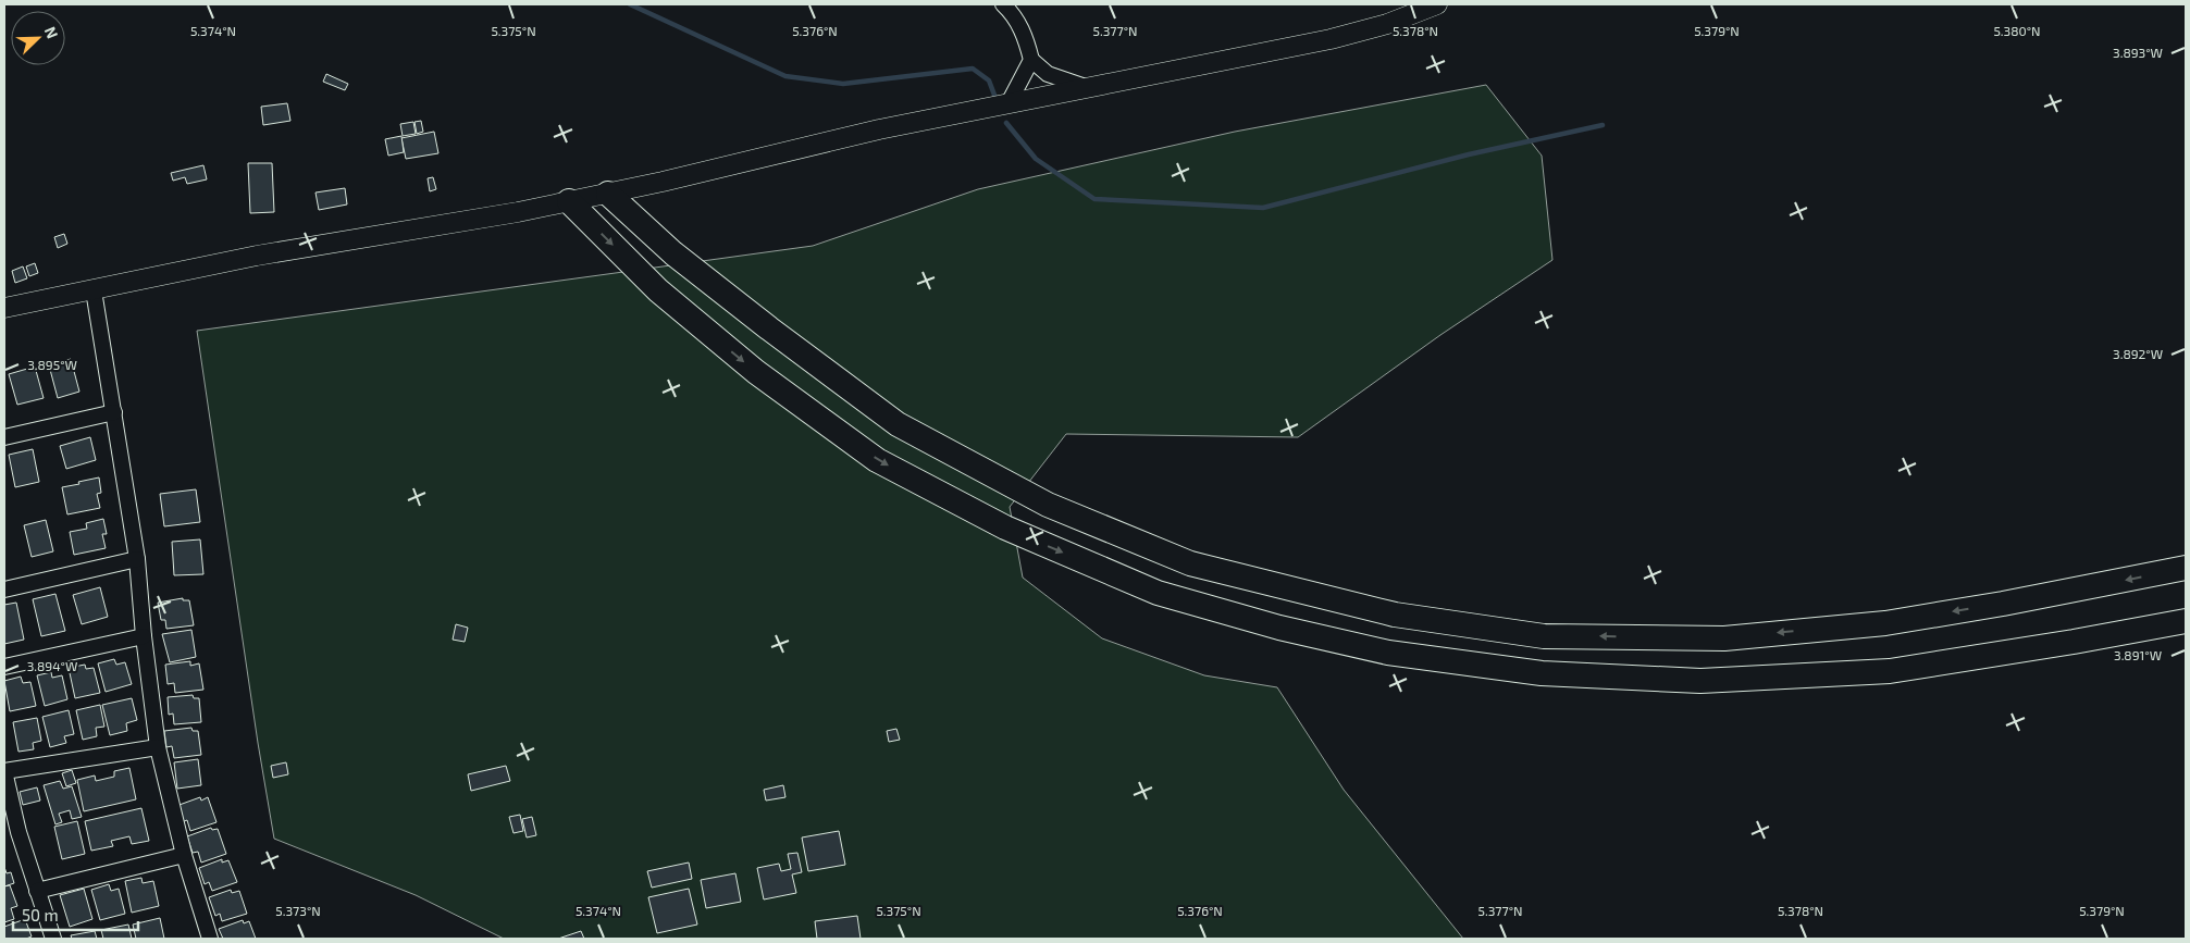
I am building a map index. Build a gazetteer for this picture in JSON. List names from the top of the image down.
{
  "scale_bar": "50 m",
  "north": "top right",
  "coordinates": [
    "5.374°N",
    "5.375°N",
    "5.376°N",
    "5.377°N",
    "5.378°N",
    "5.379°N",
    "5.380°N",
    "3.893°W",
    "3.892°W",
    "3.895°W",
    "3.891°W",
    "3.894°W",
    "5.373°N"
  ]
}
